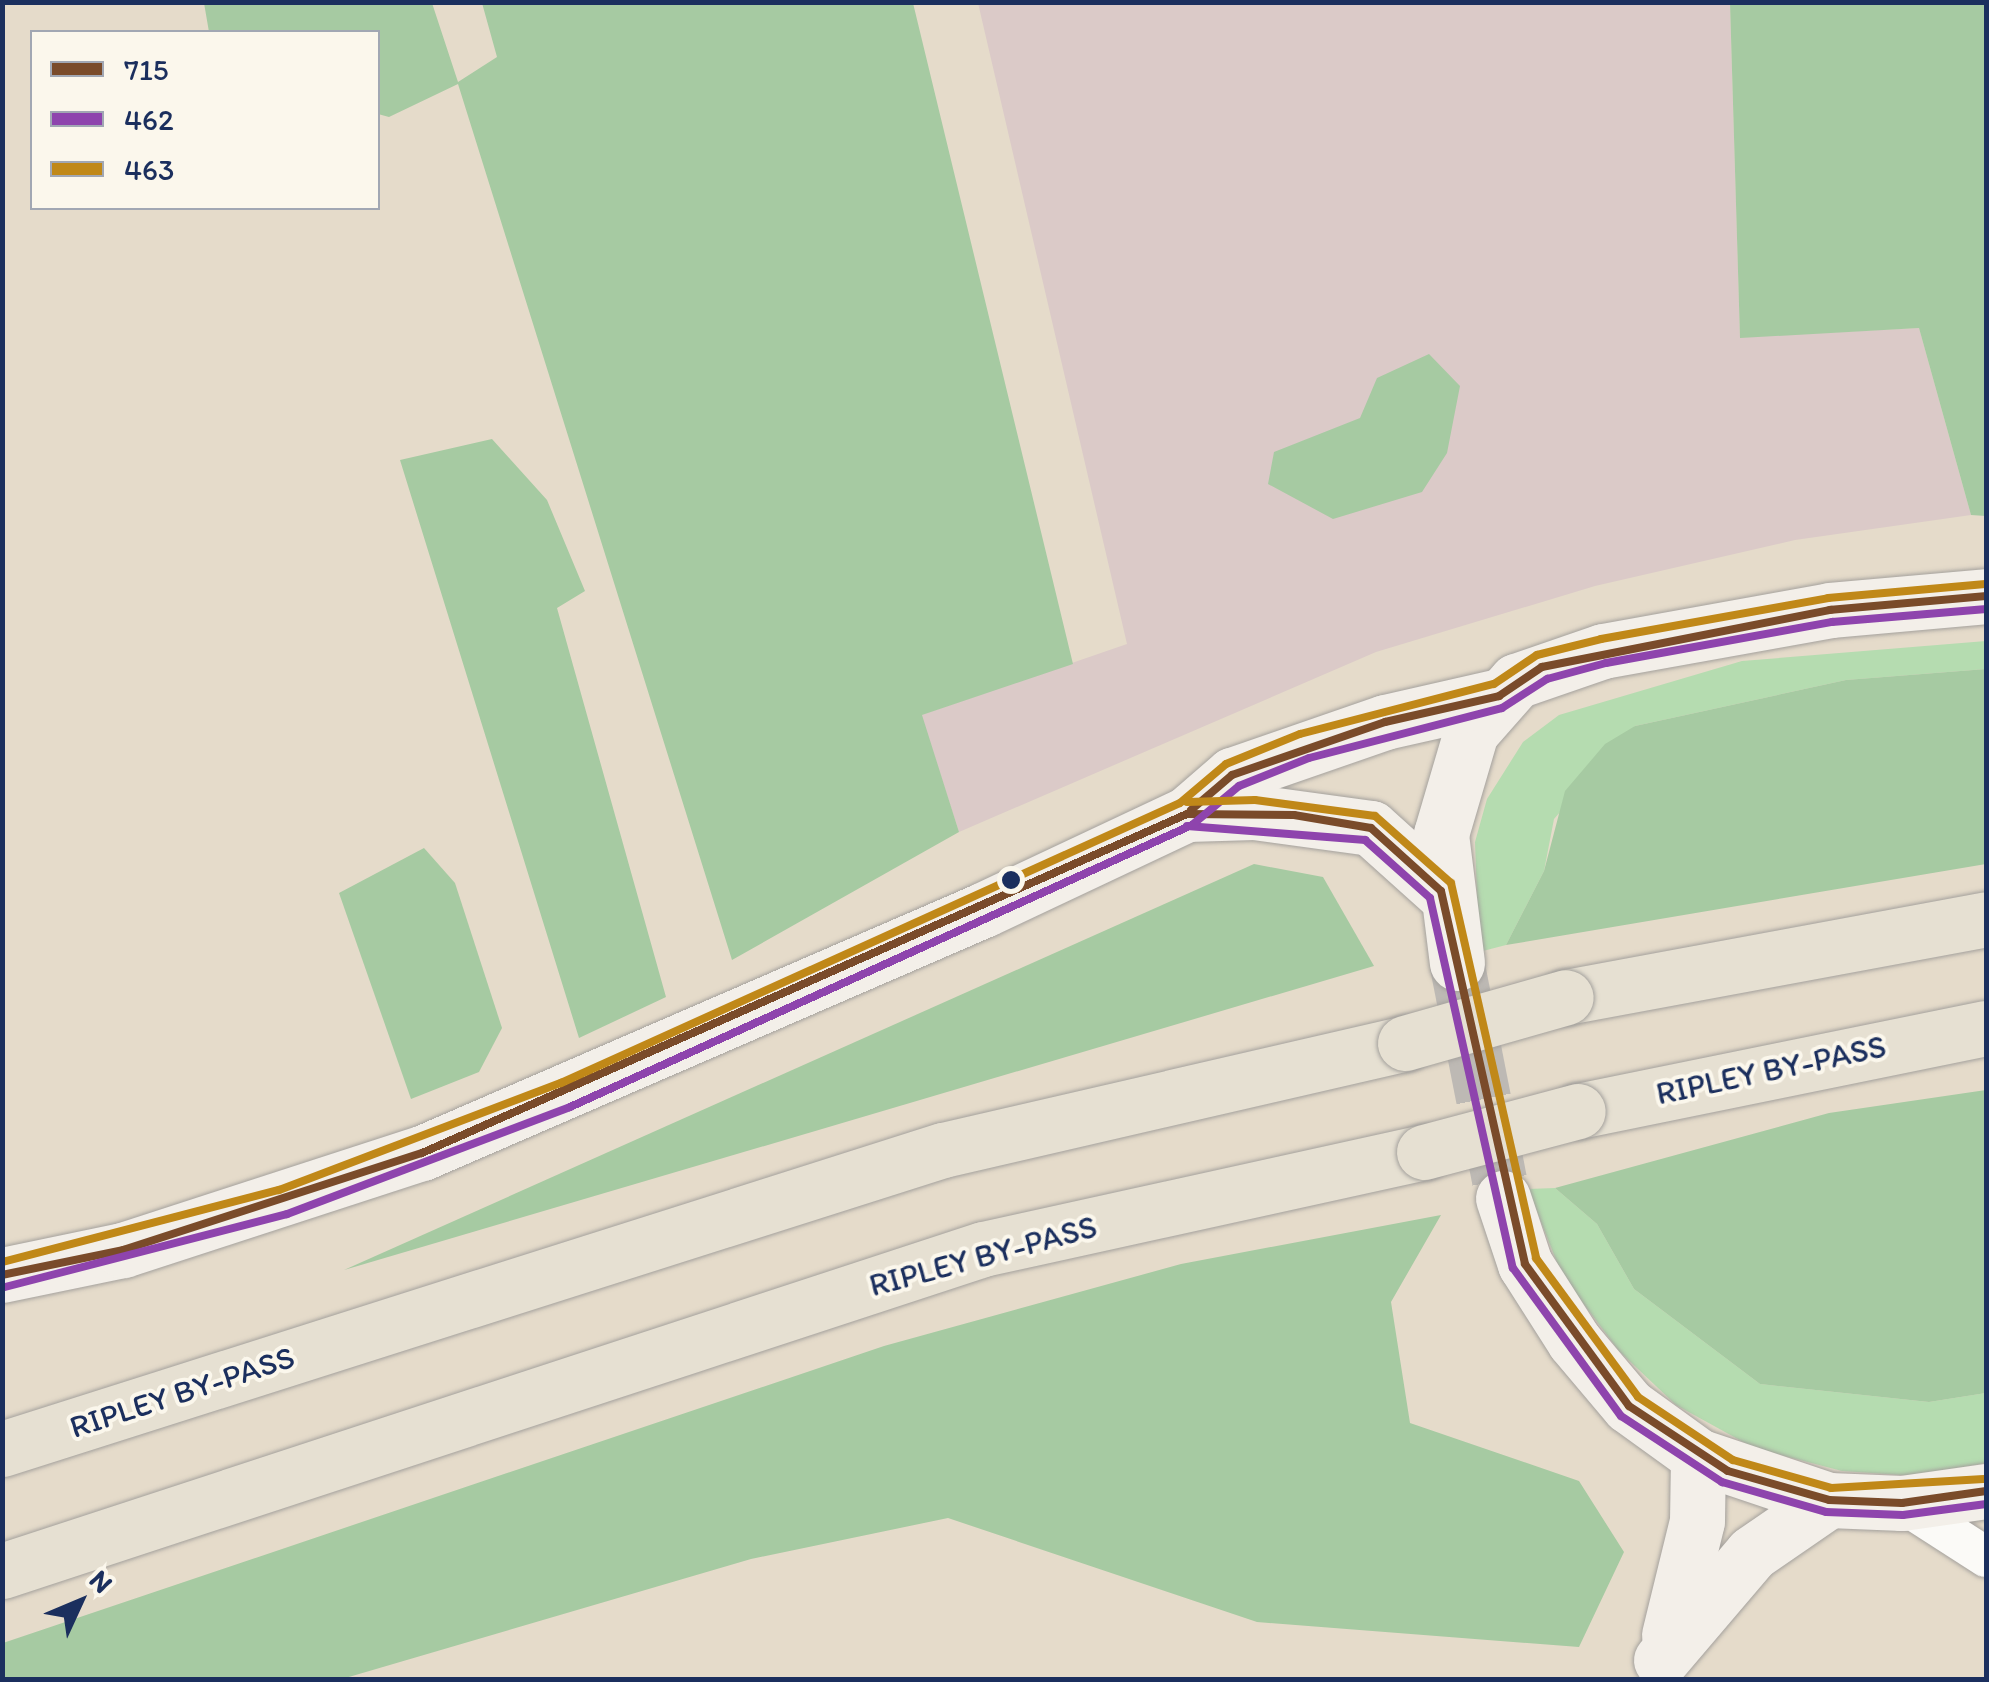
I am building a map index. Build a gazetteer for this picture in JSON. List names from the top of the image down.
{
  "streets": {
    "highway": ["RIPLEY BY-PASS"]
  },
  "lines": ["transit line 463", "transit line 715", "transit line 462"],
  "legend": ["715", "462", "463"],
  "north": "top right"
}
